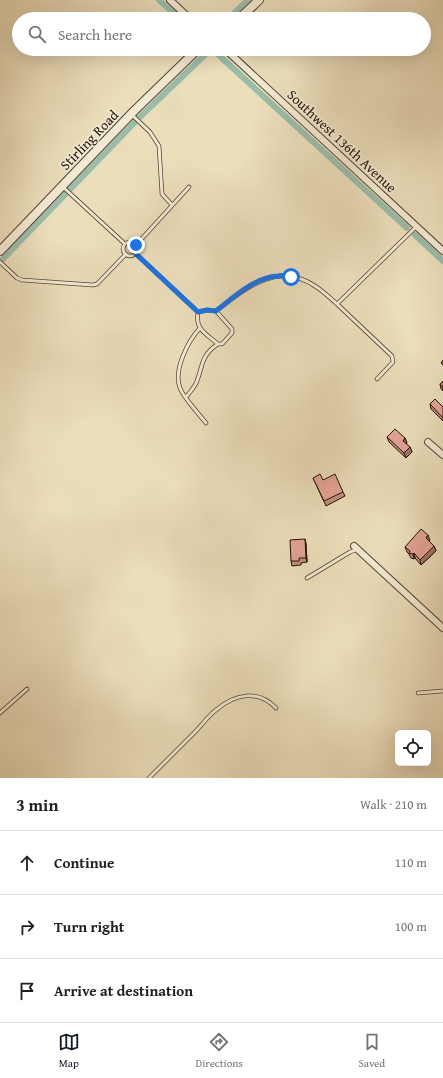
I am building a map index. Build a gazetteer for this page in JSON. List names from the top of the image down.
{
  "streets": {
    "street": ["Stirling Road", "Southwest 136th Avenue"]
  },
  "page": {
    "search": "Search here",
    "heading": ["3 min", "Walk · 210 m"],
    "list": [
      ["Continue", "110 m"],
      ["Turn right", "100 m"],
      "Arrive at destination"
    ],
    "nav": ["Map", "Directions", "Saved"]
  }
}
